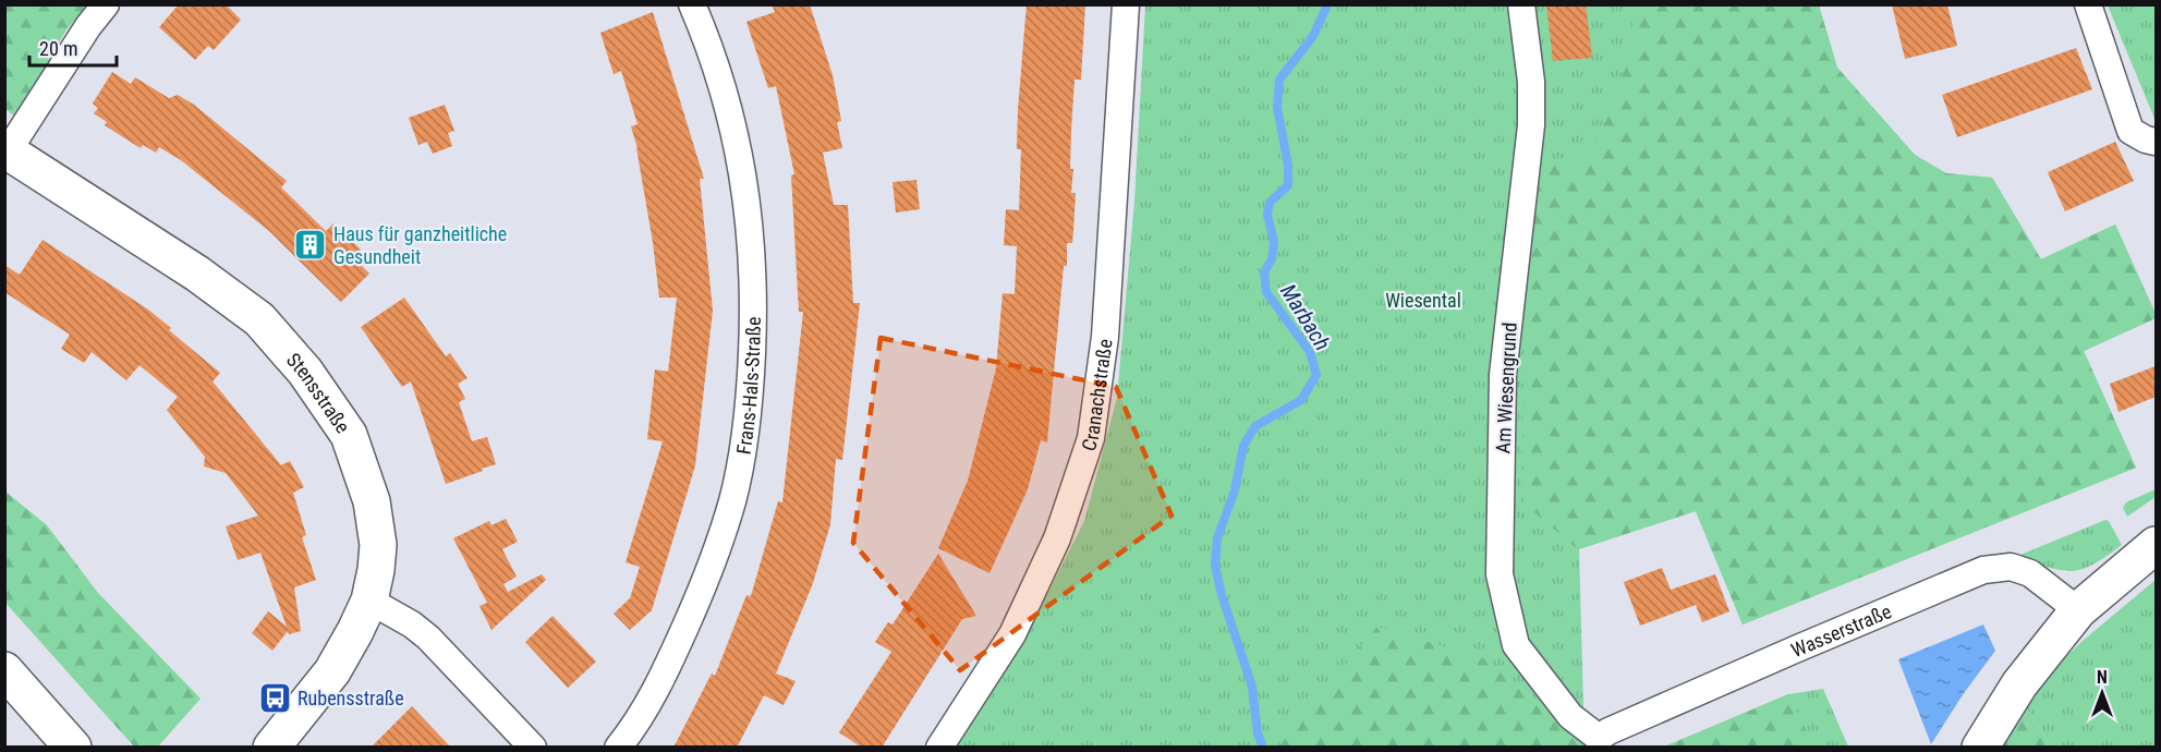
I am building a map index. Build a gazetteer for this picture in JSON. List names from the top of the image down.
{
  "streets": {
    "main road": ["Stensstraße"],
    "street": [
      "Frans-Hals-Straße",
      "Am Wiesengrund",
      "Cranachstraße",
      "Wasserstraße"
    ]
  },
  "crossings": [
    ["Am Wiesengrund", "Wasserstraße"]
  ],
  "water": ["Marbach"],
  "parks": ["Wiesental"],
  "places": {
    "building": ["Haus für ganzheitliche Gesundheit"],
    "bus stop": ["Rubensstraße"]
  },
  "scale_bar": "20 m",
  "north": "top"
}
